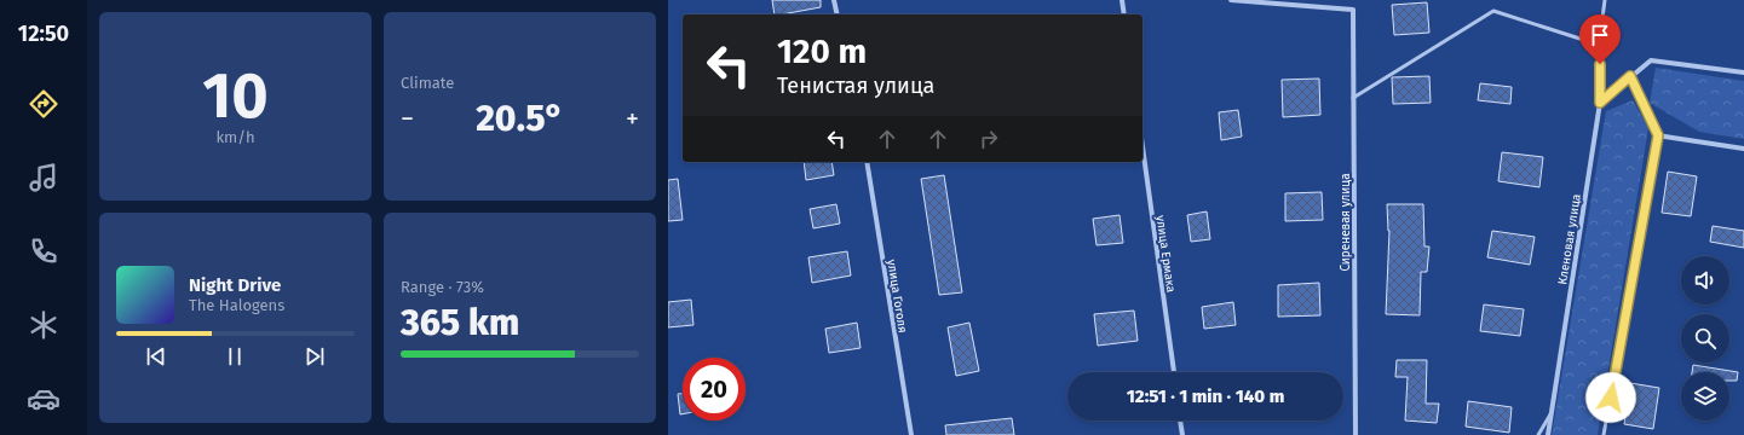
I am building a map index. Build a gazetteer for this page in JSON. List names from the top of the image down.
{
  "streets": {
    "street": [
      "Сиреневая улица",
      "Кленовая улица",
      "улица Ермака",
      "улица Гоголя"
    ]
  },
  "page": {
    "tabs": "12:50",
    "tile": [
      ["10", "km/h"],
      "Climate",
      ["Range · 73%", "365 km"]
    ],
    "turn": ["120 m", "Тенистая улица"],
    "heat": ["−", "20.5°", "+"],
    "song": ["Night Drive", "The Halogens"],
    "limit": "20",
    "trip": "12:51 · 1 min · 140 m"
  }
}
